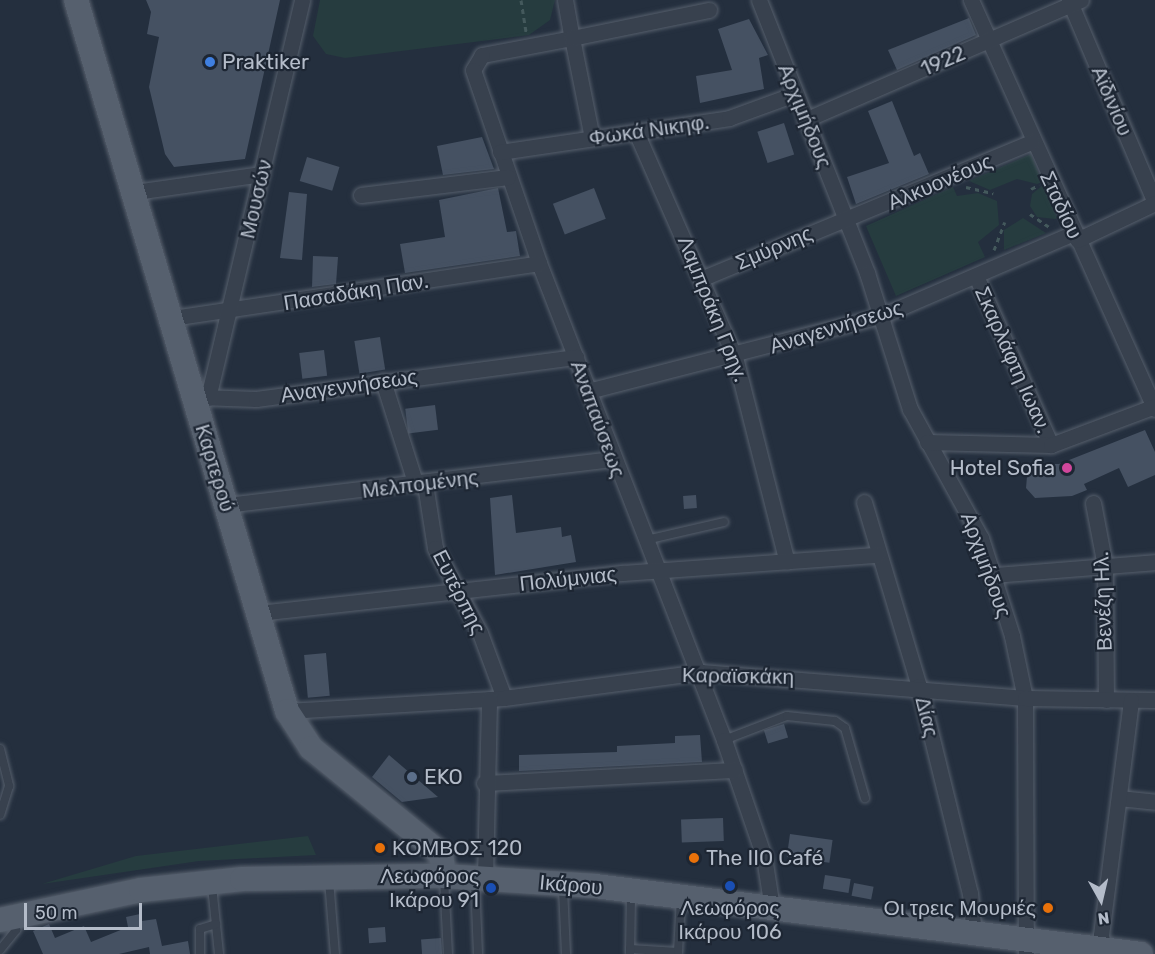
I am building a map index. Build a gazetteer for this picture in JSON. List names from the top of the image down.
{
  "streets": {
    "main road": ["Καρτερού", "Ικάρου"],
    "street": [
      "1922",
      "Αϊδινίου",
      "Αρχιμήδους",
      "Φωκά Νικηφ.",
      "Αλκυονέους",
      "Μουσών",
      "Σταδίου",
      "Σμύρνης",
      "Πασαδάκη Παν.",
      "Λαμπράκη Γρηγ.",
      "Αναγεννήσεως",
      "Σκαρλάφτη Ιωαν.",
      "Αναπαύσεως",
      "Μελπομένης",
      "Πολύμνιας",
      "Ευτέρπης",
      "Βενέζη Ηλ.",
      "Καραϊσκάκη",
      "Δίας"
    ]
  },
  "crossings": [
    ["1922", "Αϊδινίου"],
    ["1922", "Αρχιμήδους"],
    ["1922", "Σταδίου"],
    ["Αϊδινίου", "Αναγεννήσεως"],
    ["Αρχιμήδους", "Φωκά Νικηφ."],
    ["Αρχιμήδους", "Αλκυονέους"],
    ["Αρχιμήδους", "Σμύρνης"],
    ["Αρχιμήδους", "Αναγεννήσεως"],
    ["Αρχιμήδους", "Καραϊσκάκη"],
    ["Αρχιμήδους", "Ικάρου"],
    ["Φωκά Νικηφ.", "Λαμπράκη Γρηγ."],
    ["Φωκά Νικηφ.", "Αναπαύσεως"],
    ["Αλκυονέους", "Σταδίου"],
    ["Αλκυονέους", "Σμύρνης"],
    ["Μουσών", "Πασαδάκη Παν."],
    ["Μουσών", "Αναγεννήσεως"],
    ["Μουσών", "Καρτερού"],
    ["Σταδίου", "Αναγεννήσεως"],
    ["Σμύρνης", "Λαμπράκη Γρηγ."],
    ["Πασαδάκη Παν.", "Αναπαύσεως"],
    ["Πασαδάκη Παν.", "Καρτερού"],
    ["Λαμπράκη Γρηγ.", "Αναγεννήσεως"],
    ["Λαμπράκη Γρηγ.", "Πολύμνιας"],
    ["Αναγεννήσεως", "Σκαρλάφτη Ιωαν."],
    ["Αναγεννήσεως", "Αναπαύσεως"],
    ["Αναγεννήσεως", "Καρτερού"],
    ["Αναγεννήσεως", "Ευτέρπης"],
    ["Αναπαύσεως", "Μελπομένης"],
    ["Αναπαύσεως", "Πολύμνιας"],
    ["Αναπαύσεως", "Καραϊσκάκη"],
    ["Αναπαύσεως", "Ικάρου"],
    ["Καρτερού", "Μελπομένης"],
    ["Καρτερού", "Πολύμνιας"],
    ["Καρτερού", "Καραϊσκάκη"],
    ["Καρτερού", "Ικάρου"],
    ["Μελπομένης", "Ευτέρπης"],
    ["Πολύμνιας", "Ευτέρπης"],
    ["Πολύμνιας", "Δίας"],
    ["Ευτέρπης", "Καραϊσκάκη"],
    ["Βενέζη Ηλ.", "Καραϊσκάκη"],
    ["Καραϊσκάκη", "Δίας"],
    ["Δίας", "Ικάρου"]
  ],
  "places": [
    "Praktiker",
    "Hotel Sofia",
    "EKO",
    "ΚΟΜΒΟΣ 120",
    "The IIO Café",
    "Λεωφόρος Ικάρου 106",
    "Λεωφόρος Ικάρου 91",
    "Οι τρεις Μουριές"
  ],
  "scale_bar": "50 m",
  "north": "bottom"
}
